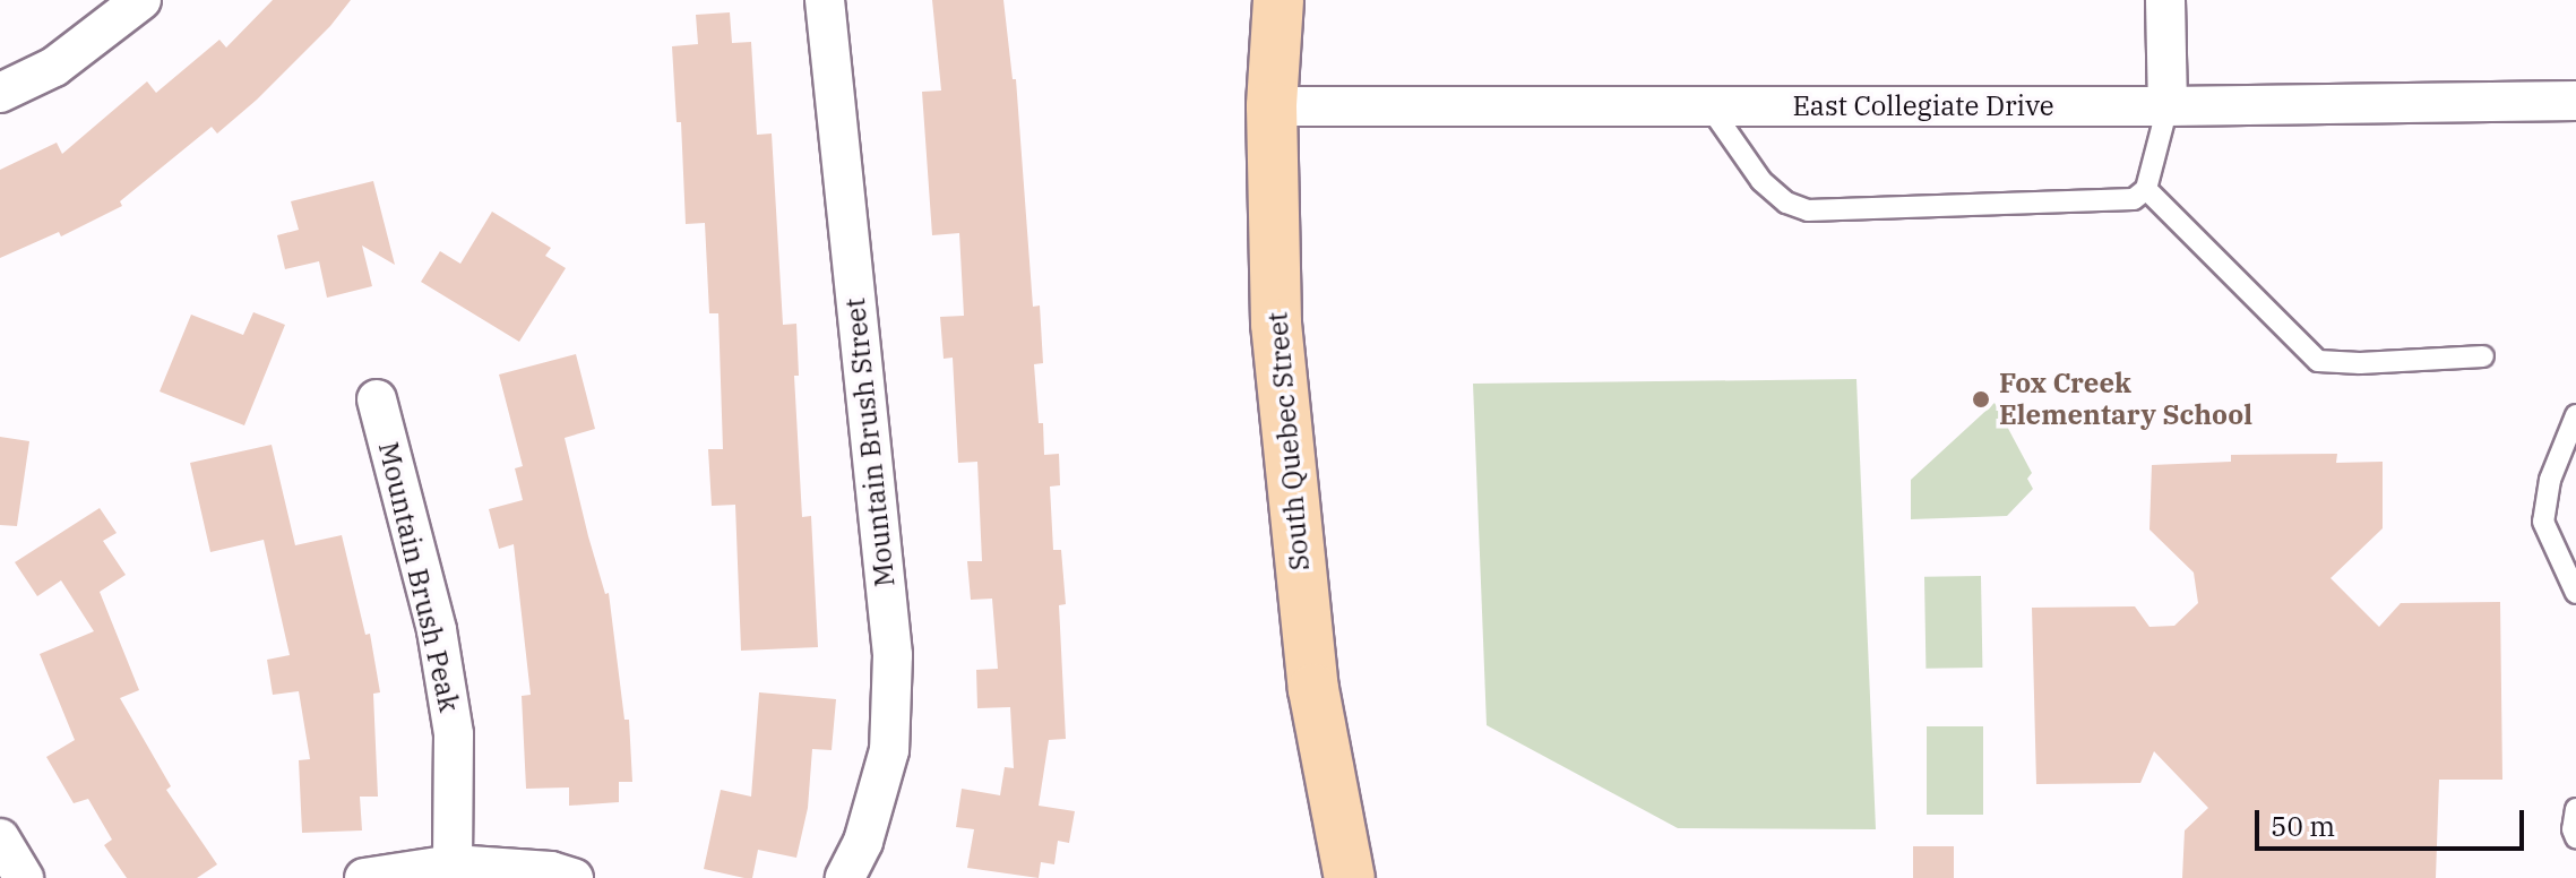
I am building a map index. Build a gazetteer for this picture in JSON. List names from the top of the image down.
{
  "streets": {
    "main road": ["South Quebec Street"],
    "street": ["East Collegiate Drive", "Mountain Brush Street", "Mountain Brush Peak"]
  },
  "crossings": [
    ["East Collegiate Drive", "South Quebec Street"]
  ],
  "places": ["Fox Creek Elementary School"],
  "scale_bar": "50 m"
}
